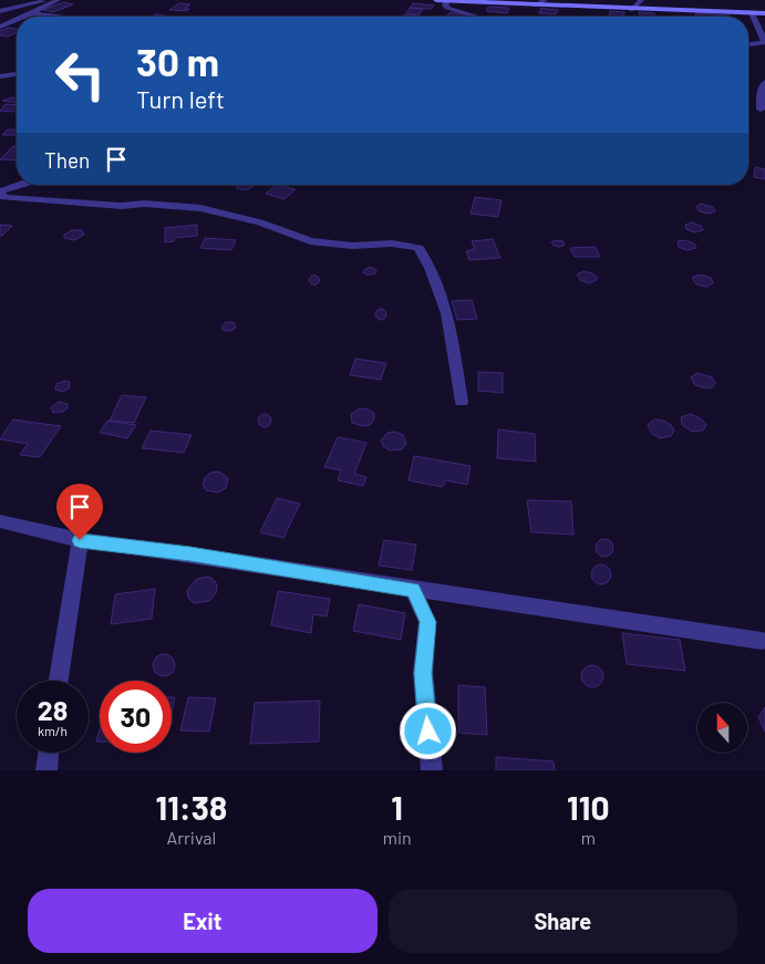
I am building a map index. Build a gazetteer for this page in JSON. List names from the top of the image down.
{
  "north": "top",
  "page": {
    "turn": ["30 m", "Turn left"],
    "then": "Then",
    "speed": "28 km/h",
    "limit": "30",
    "eta": [
      "11:38",
      "Arrival",
      "1",
      "min",
      "110",
      "m"
    ],
    "buttons": ["Exit", "Share"]
  }
}
